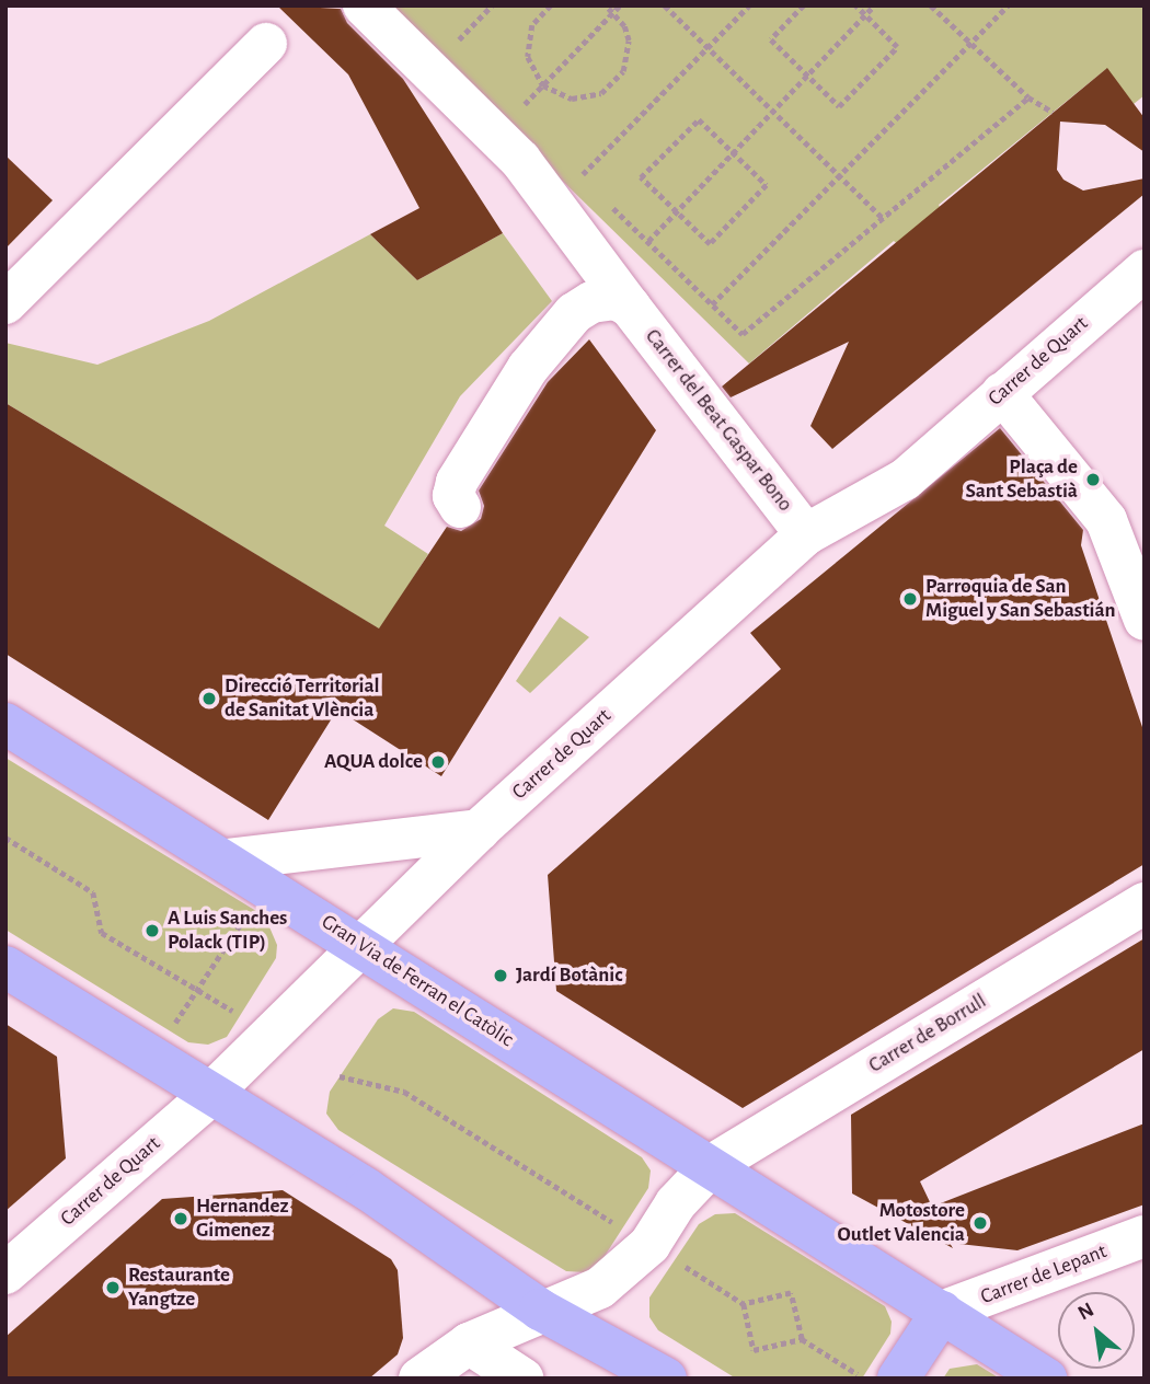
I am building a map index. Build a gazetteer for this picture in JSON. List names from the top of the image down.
{
  "streets": {
    "main road": ["Gran Via de Ferran el Catòlic"],
    "street": [
      "Carrer de Quart",
      "Carrer del Beat Gaspar Bono",
      "Carrer de Borrull",
      "Carrer de Lepant"
    ]
  },
  "crossings": [
    ["Carrer de Quart", "Carrer del Beat Gaspar Bono"],
    ["Carrer de Quart", "Gran Via de Ferran el Catòlic"],
    ["Gran Via de Ferran el Catòlic", "Carrer de Borrull"],
    ["Gran Via de Ferran el Catòlic", "Carrer de Lepant"]
  ],
  "places": [
    "Plaça de Sant Sebastià",
    "Parroquia de San Miguel y San Sebastián",
    "Direcció Territorial de Sanitat Vlència",
    "AQUA dolce",
    "A Luis Sanches Polack (TIP)",
    "Jardí Botànic",
    "Hernandez Gimenez",
    "Motostore Outlet Valencia",
    "Restaurante Yangtze"
  ],
  "north": "top left"
}
